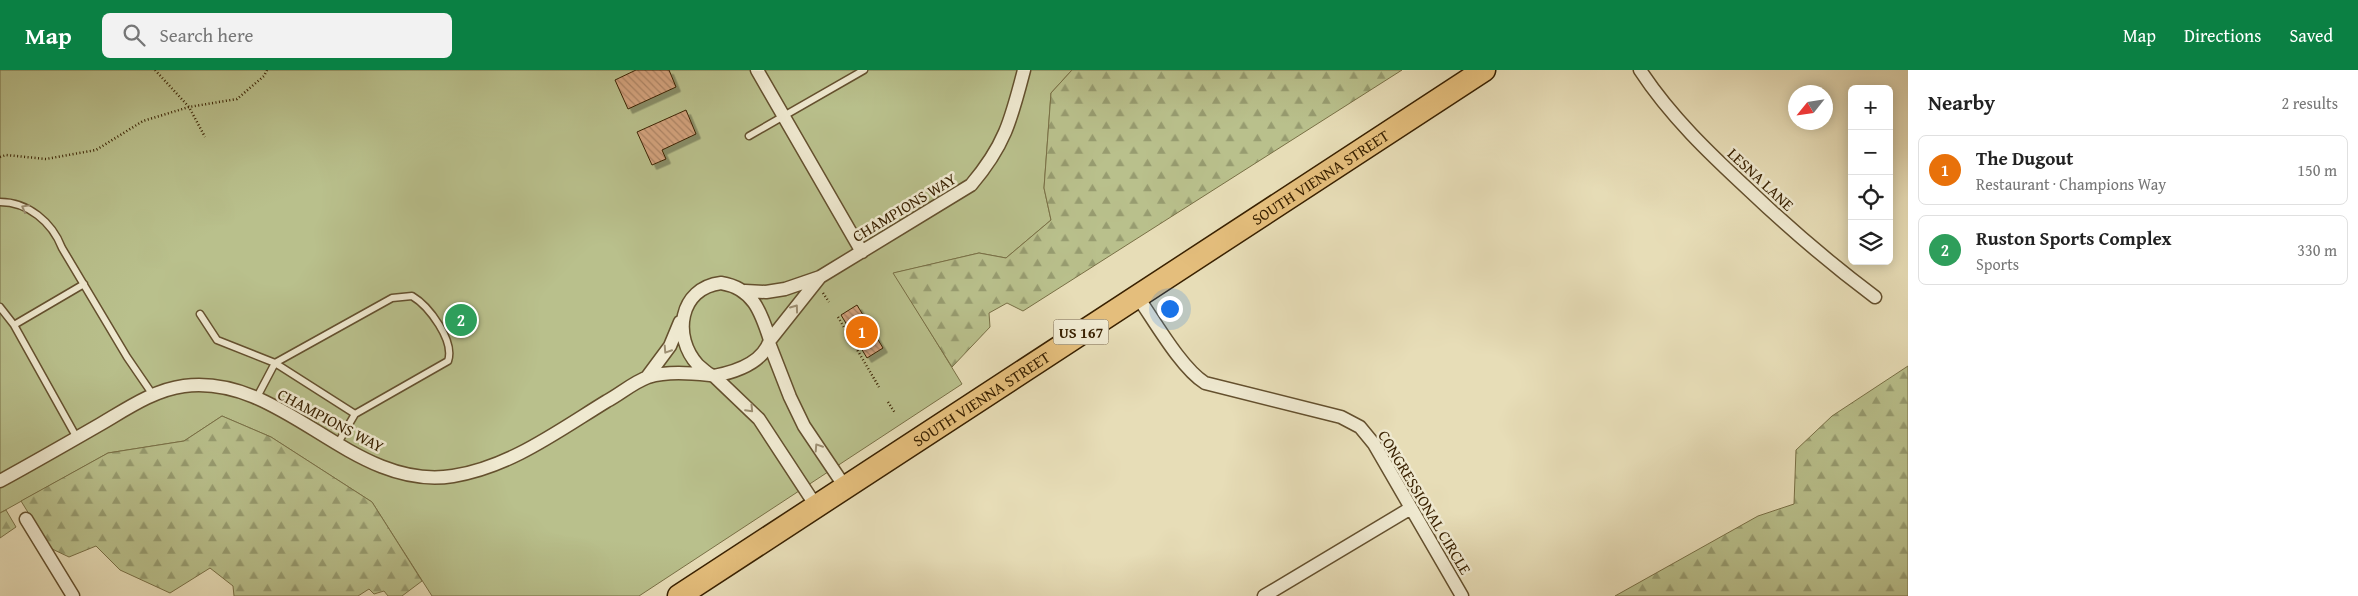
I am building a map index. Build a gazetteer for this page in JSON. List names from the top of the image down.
{
  "streets": {
    "highway": ["SOUTH VIENNA STREET", "US 167"],
    "street": ["LESNA LANE", "CHAMPIONS WAY", "CONGRESSIONAL CIRCLE"]
  },
  "crossings": [
    ["SOUTH VIENNA STREET", "CONGRESSIONAL CIRCLE"]
  ],
  "north": "bottom left",
  "page": {
    "header": "Map",
    "search": "Search here",
    "nav": ["Map", "Directions", "Saved"],
    "heading": ["Nearby", "2 results"],
    "map_buttons": ["+", "−"],
    "list": [
      {
        "mark": "1",
        "name": "The Dugout",
        "note": "Restaurant · Champions Way",
        "value": "150 m"
      },
      {
        "mark": "2",
        "name": "Ruston Sports Complex",
        "note": "Sports",
        "value": "330 m"
      }
    ],
    "pins": ["2", "1"]
  }
}
